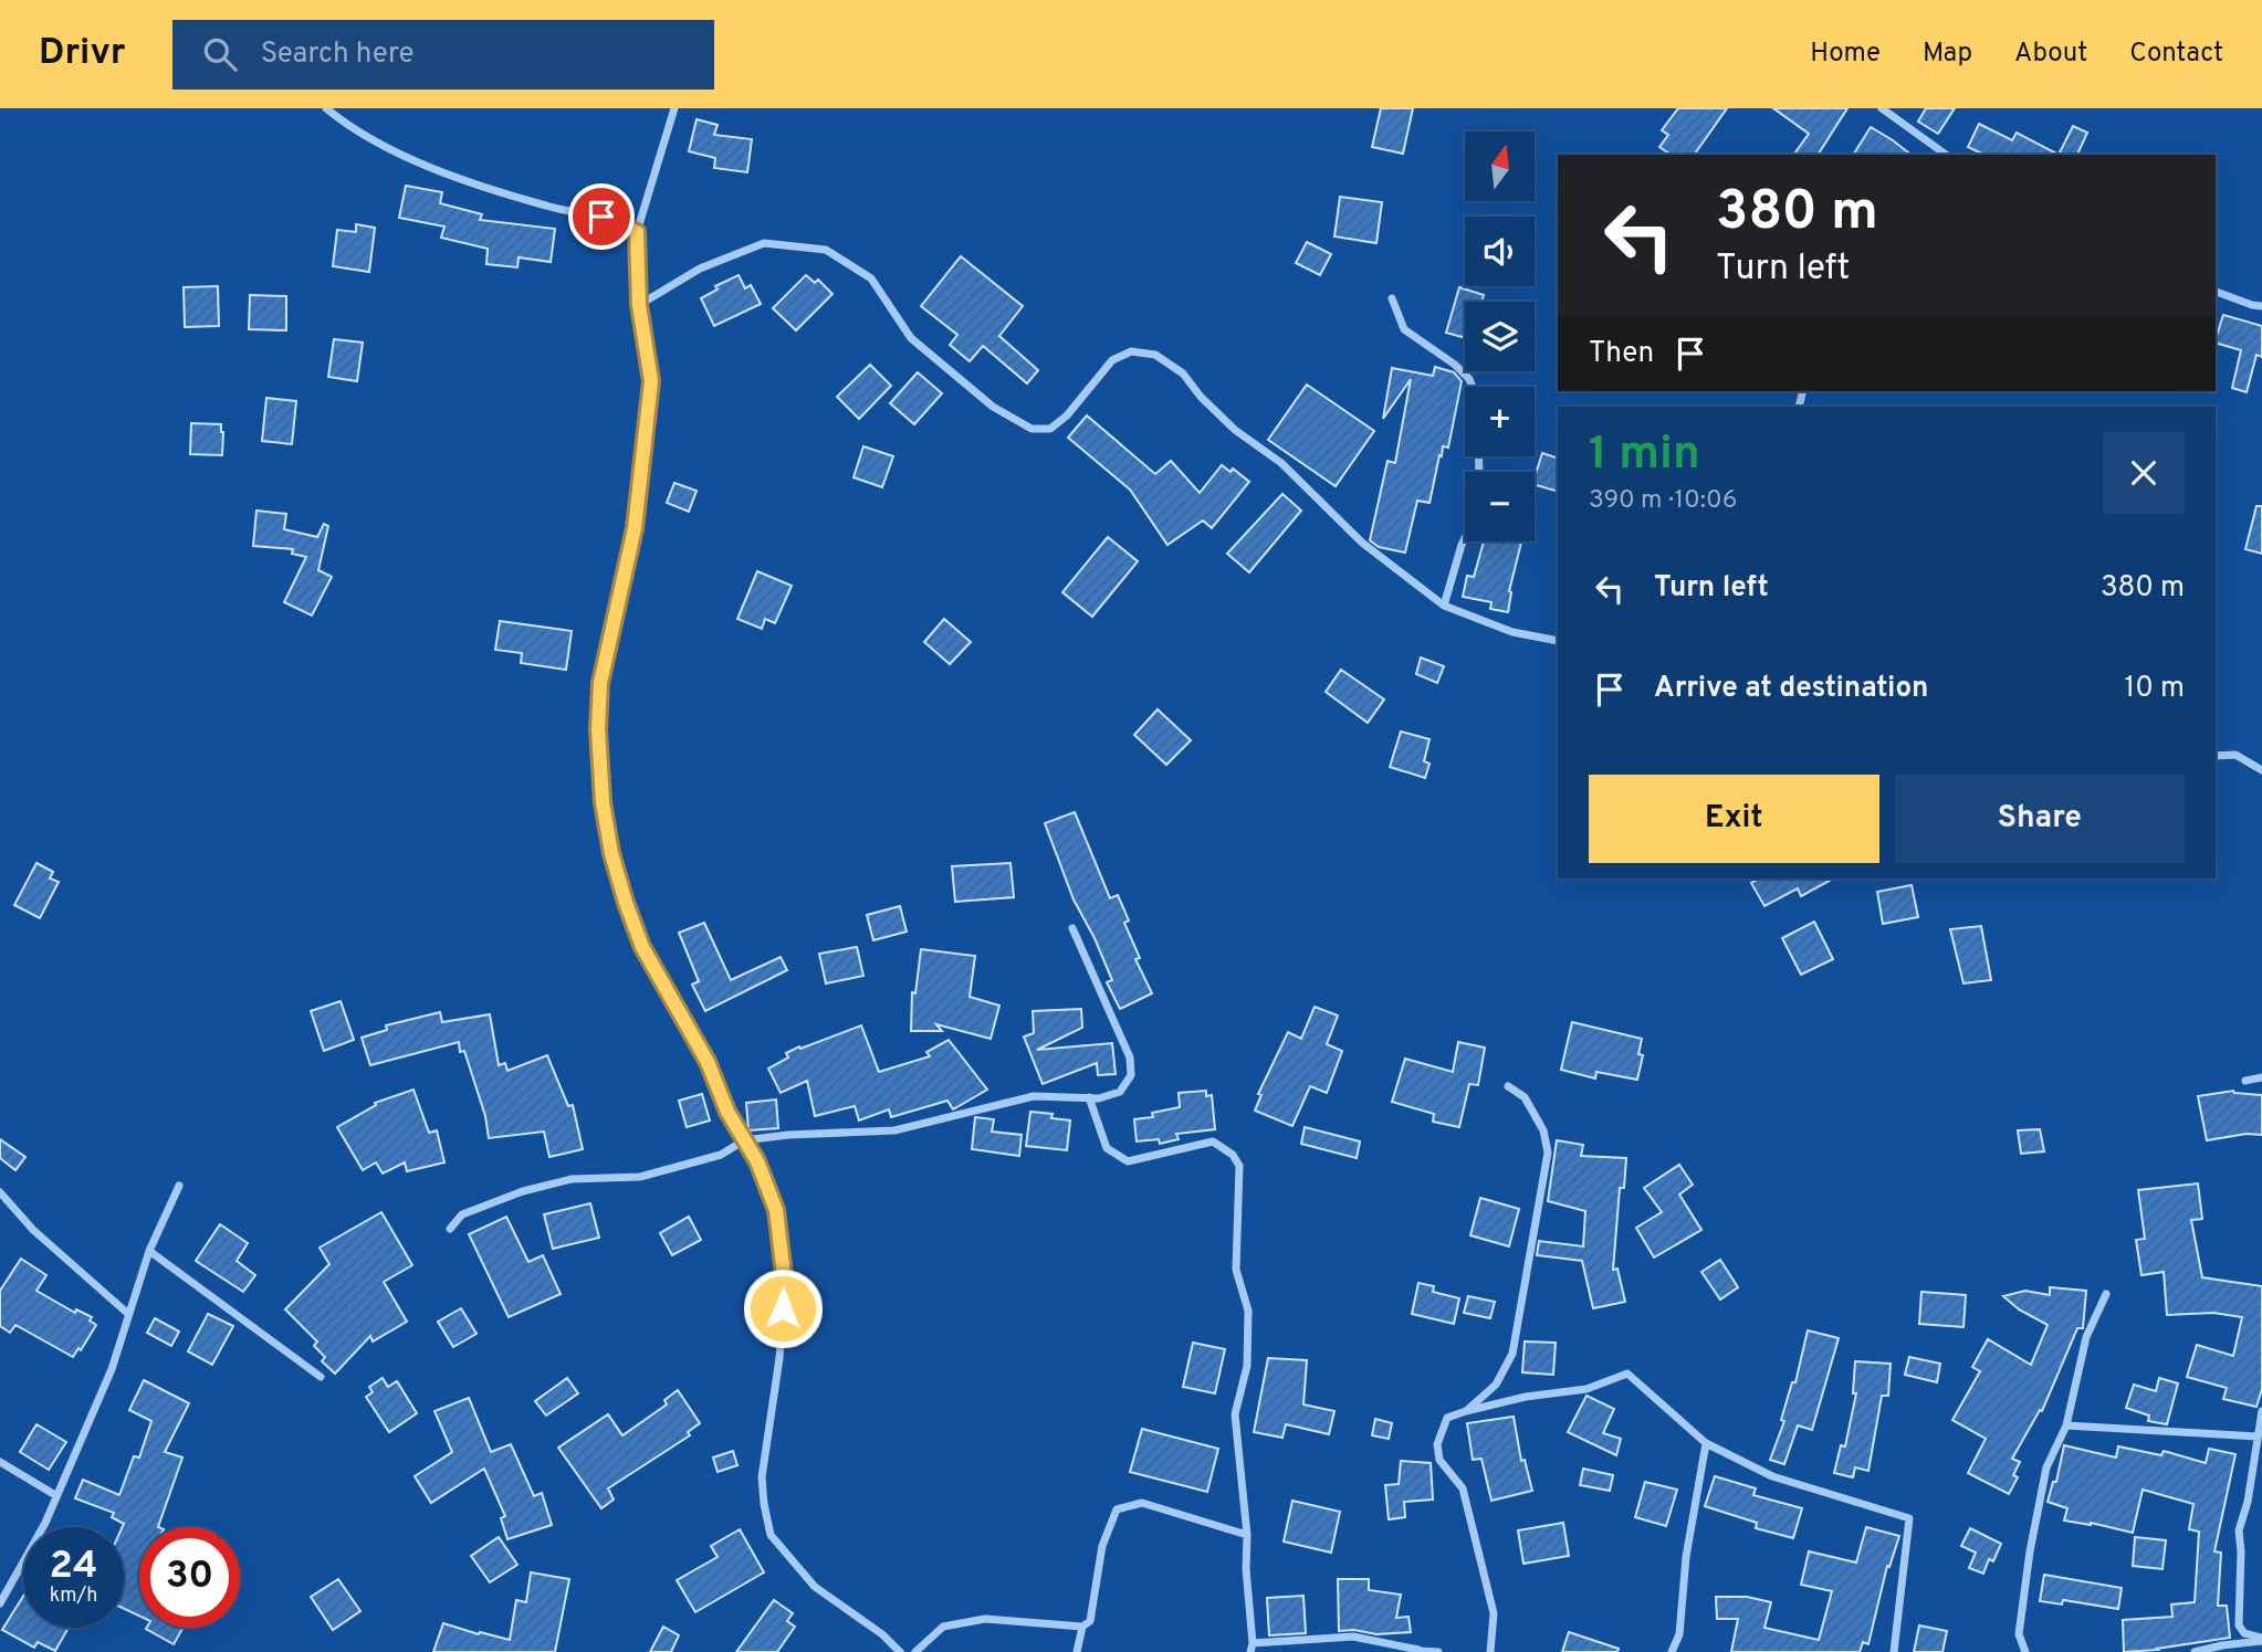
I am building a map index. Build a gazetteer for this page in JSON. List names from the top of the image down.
{
  "north": "top",
  "page": {
    "header": "Drivr",
    "search": "Search here",
    "nav": [
      "Home",
      "Map",
      "About",
      "Contact"
    ],
    "map_buttons": ["+", "−"],
    "turn": ["380 m", "Turn left"],
    "then": "Then",
    "heading": ["1 min", "390 m · 10:06"],
    "list": [
      {
        "name": "Turn left",
        "value": "380 m"
      },
      {
        "name": "Arrive at destination",
        "value": "10 m"
      }
    ],
    "buttons": ["Exit", "Share"],
    "speed": "24 km/h",
    "limit": "30"
  }
}
